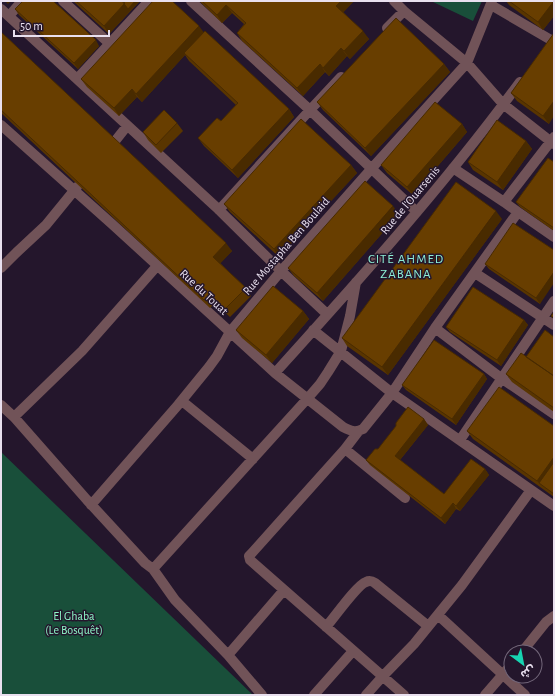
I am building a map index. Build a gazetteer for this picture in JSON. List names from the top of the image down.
{
  "streets": {
    "street": ["Rue de l'Ouarsenis", "Rue Mostapha Ben Boulaid", "Rue du Touat"]
  },
  "crossings": [
    ["Rue de l'Ouarsenis", "Rue du Touat"],
    ["Rue Mostapha Ben Boulaid", "Rue du Touat"]
  ],
  "districts": ["CITÉ AHMED ZABANA"],
  "parks": ["El Ghaba (Le Bosquêt)"],
  "scale_bar": "50 m",
  "north": "bottom right"
}
